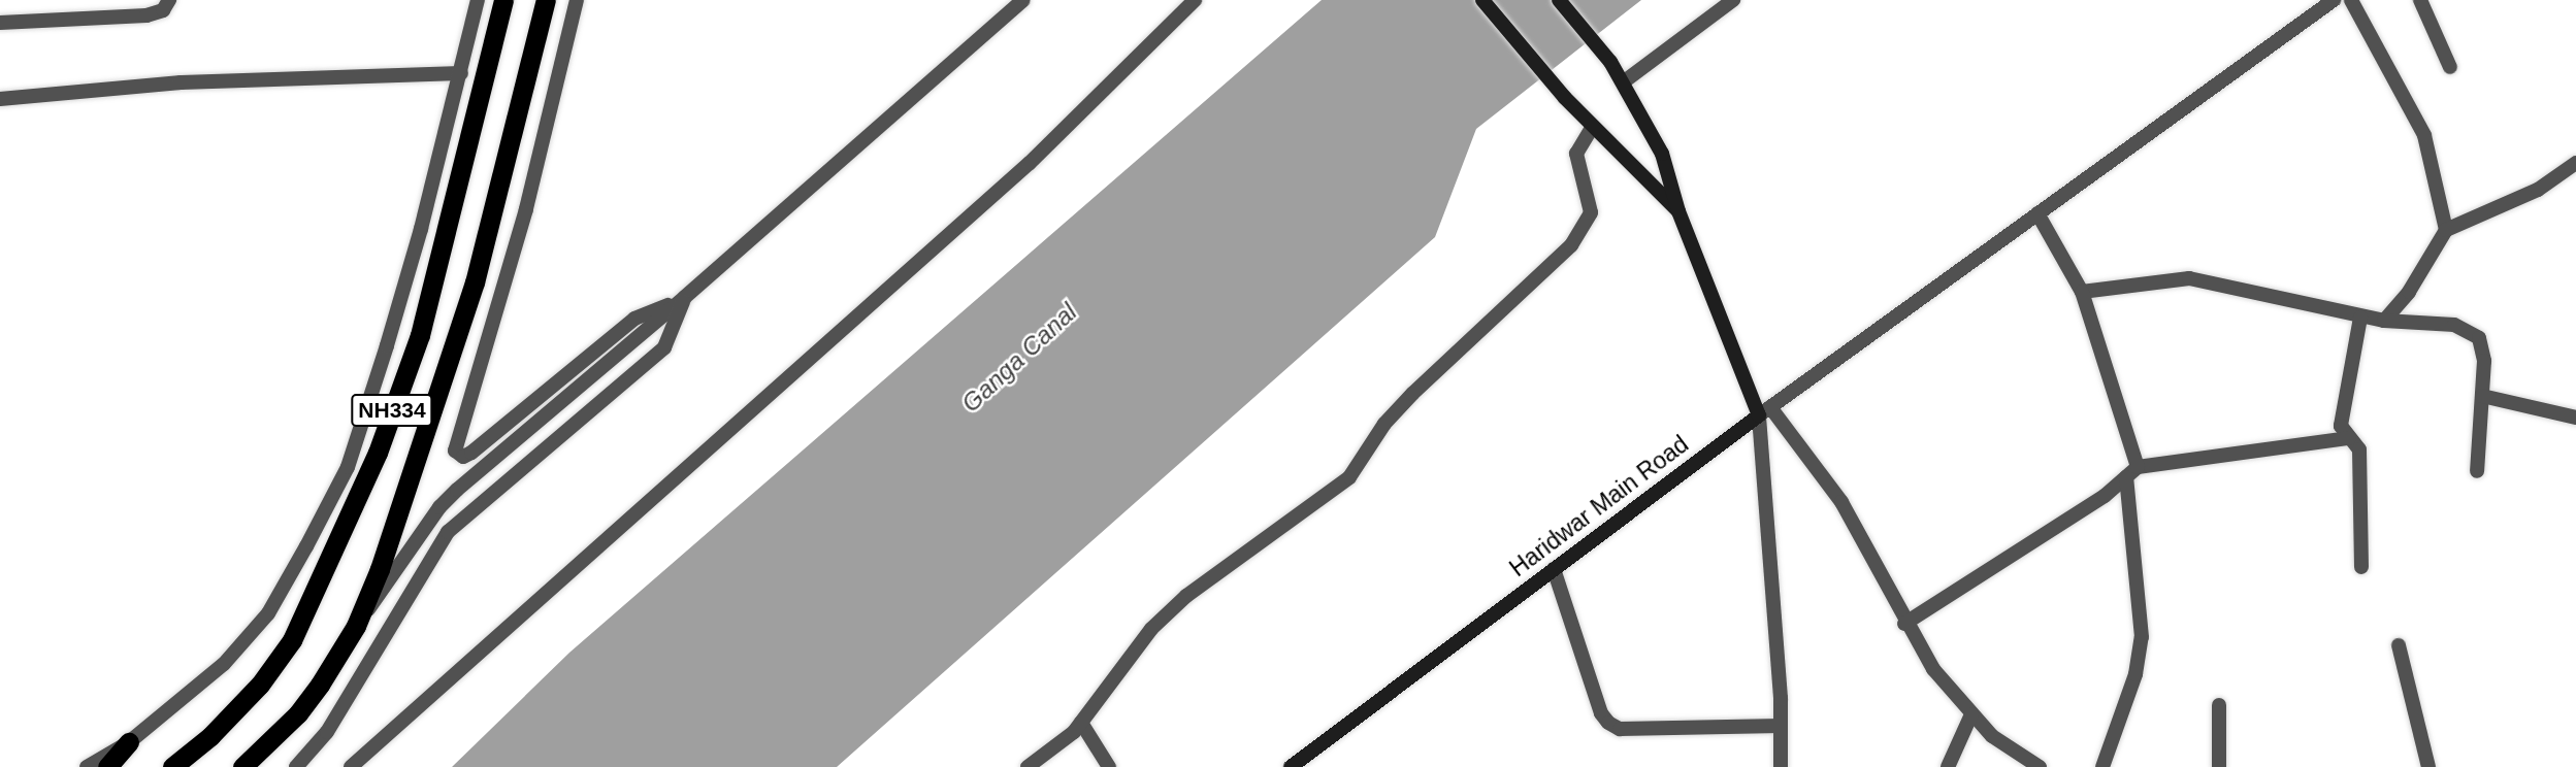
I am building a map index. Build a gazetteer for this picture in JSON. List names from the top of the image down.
{
  "streets": {
    "highway": ["NH334"],
    "main road": ["Haridwar Main Road"]
  },
  "water": ["Ganga Canal"]
}
